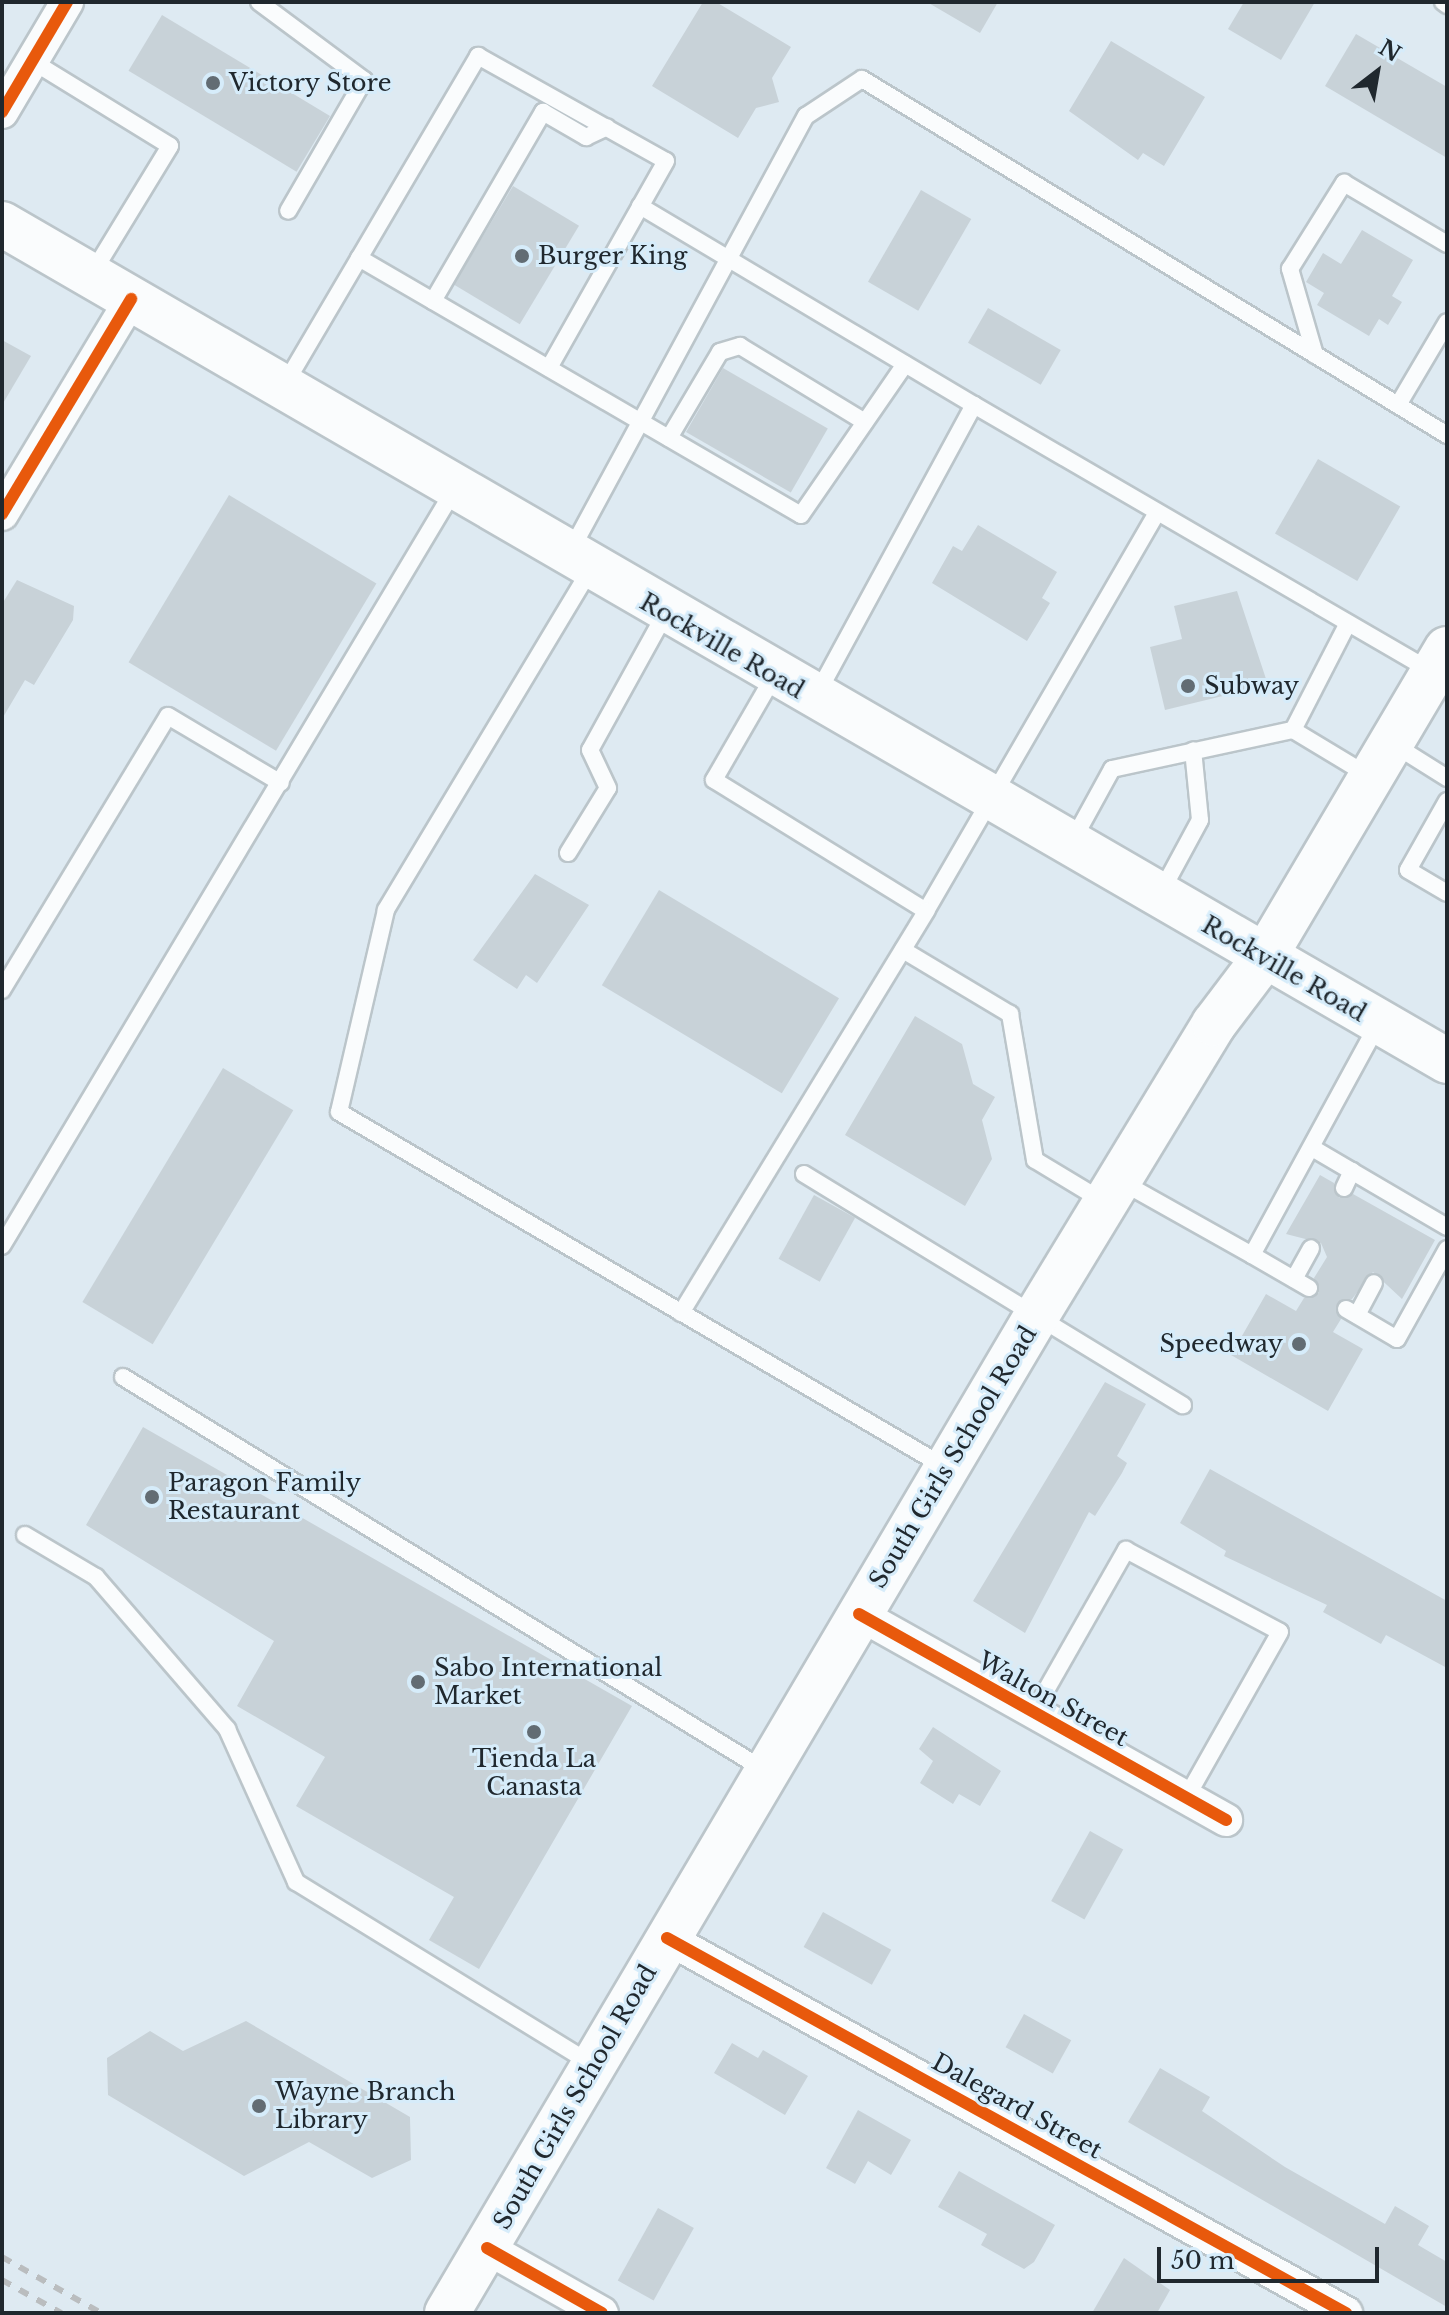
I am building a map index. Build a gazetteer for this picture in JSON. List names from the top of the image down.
{
  "streets": {
    "main road": ["Rockville Road", "South Girls School Road"],
    "street": ["Walton Street", "Dalegard Street"]
  },
  "crossings": [
    ["Rockville Road", "South Girls School Road"],
    ["South Girls School Road", "Walton Street"],
    ["South Girls School Road", "Dalegard Street"]
  ],
  "places": [
    "Victory Store",
    "Burger King",
    "Subway",
    "Speedway",
    "Paragon Family Restaurant",
    "Sabo International Market",
    "Tienda La Canasta",
    "Wayne Branch Library"
  ],
  "scale_bar": "50 m",
  "north": "top right"
}
